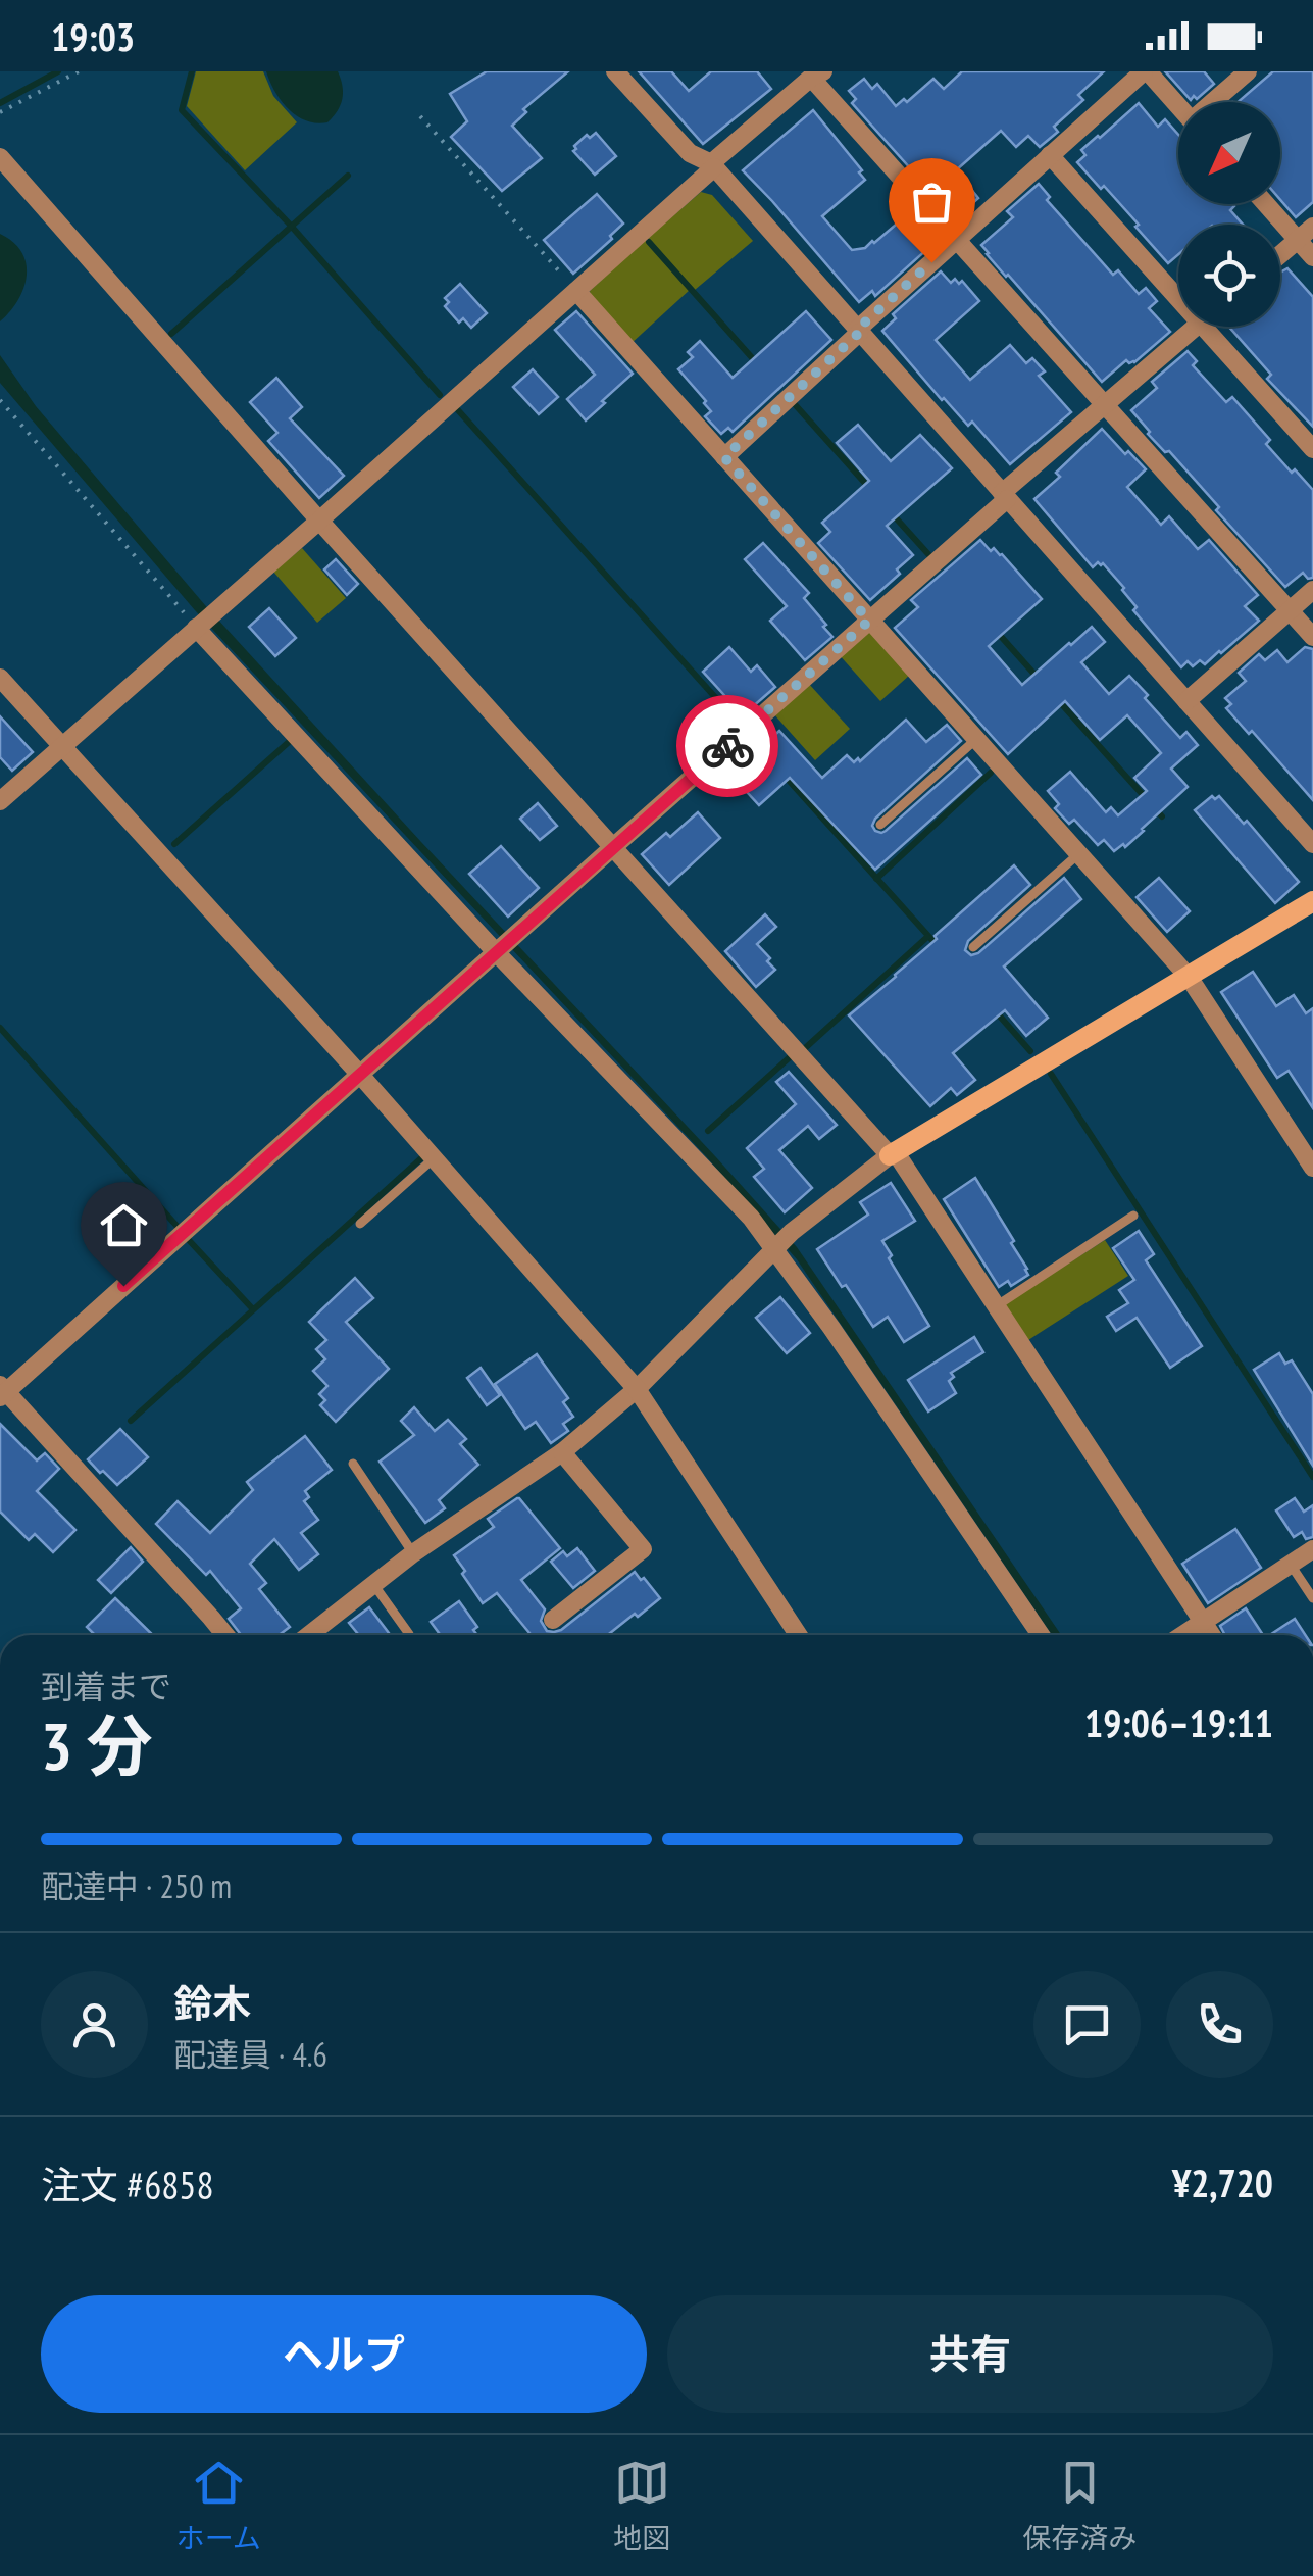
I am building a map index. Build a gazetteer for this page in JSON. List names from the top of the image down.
{
  "north": "bottom left",
  "page": {
    "status": "19:03",
    "heading": ["3 分", "到着まで", "19:06–19:11"],
    "panel": [
      "鈴木",
      "配達員 · 4.6",
      "注文 #6858",
      "¥2,720"
    ],
    "bar": "配達中 · 250 m",
    "buttons": ["ヘルプ", "共有"],
    "tabs": ["ホーム", "地図", "保存済み"]
  }
}
